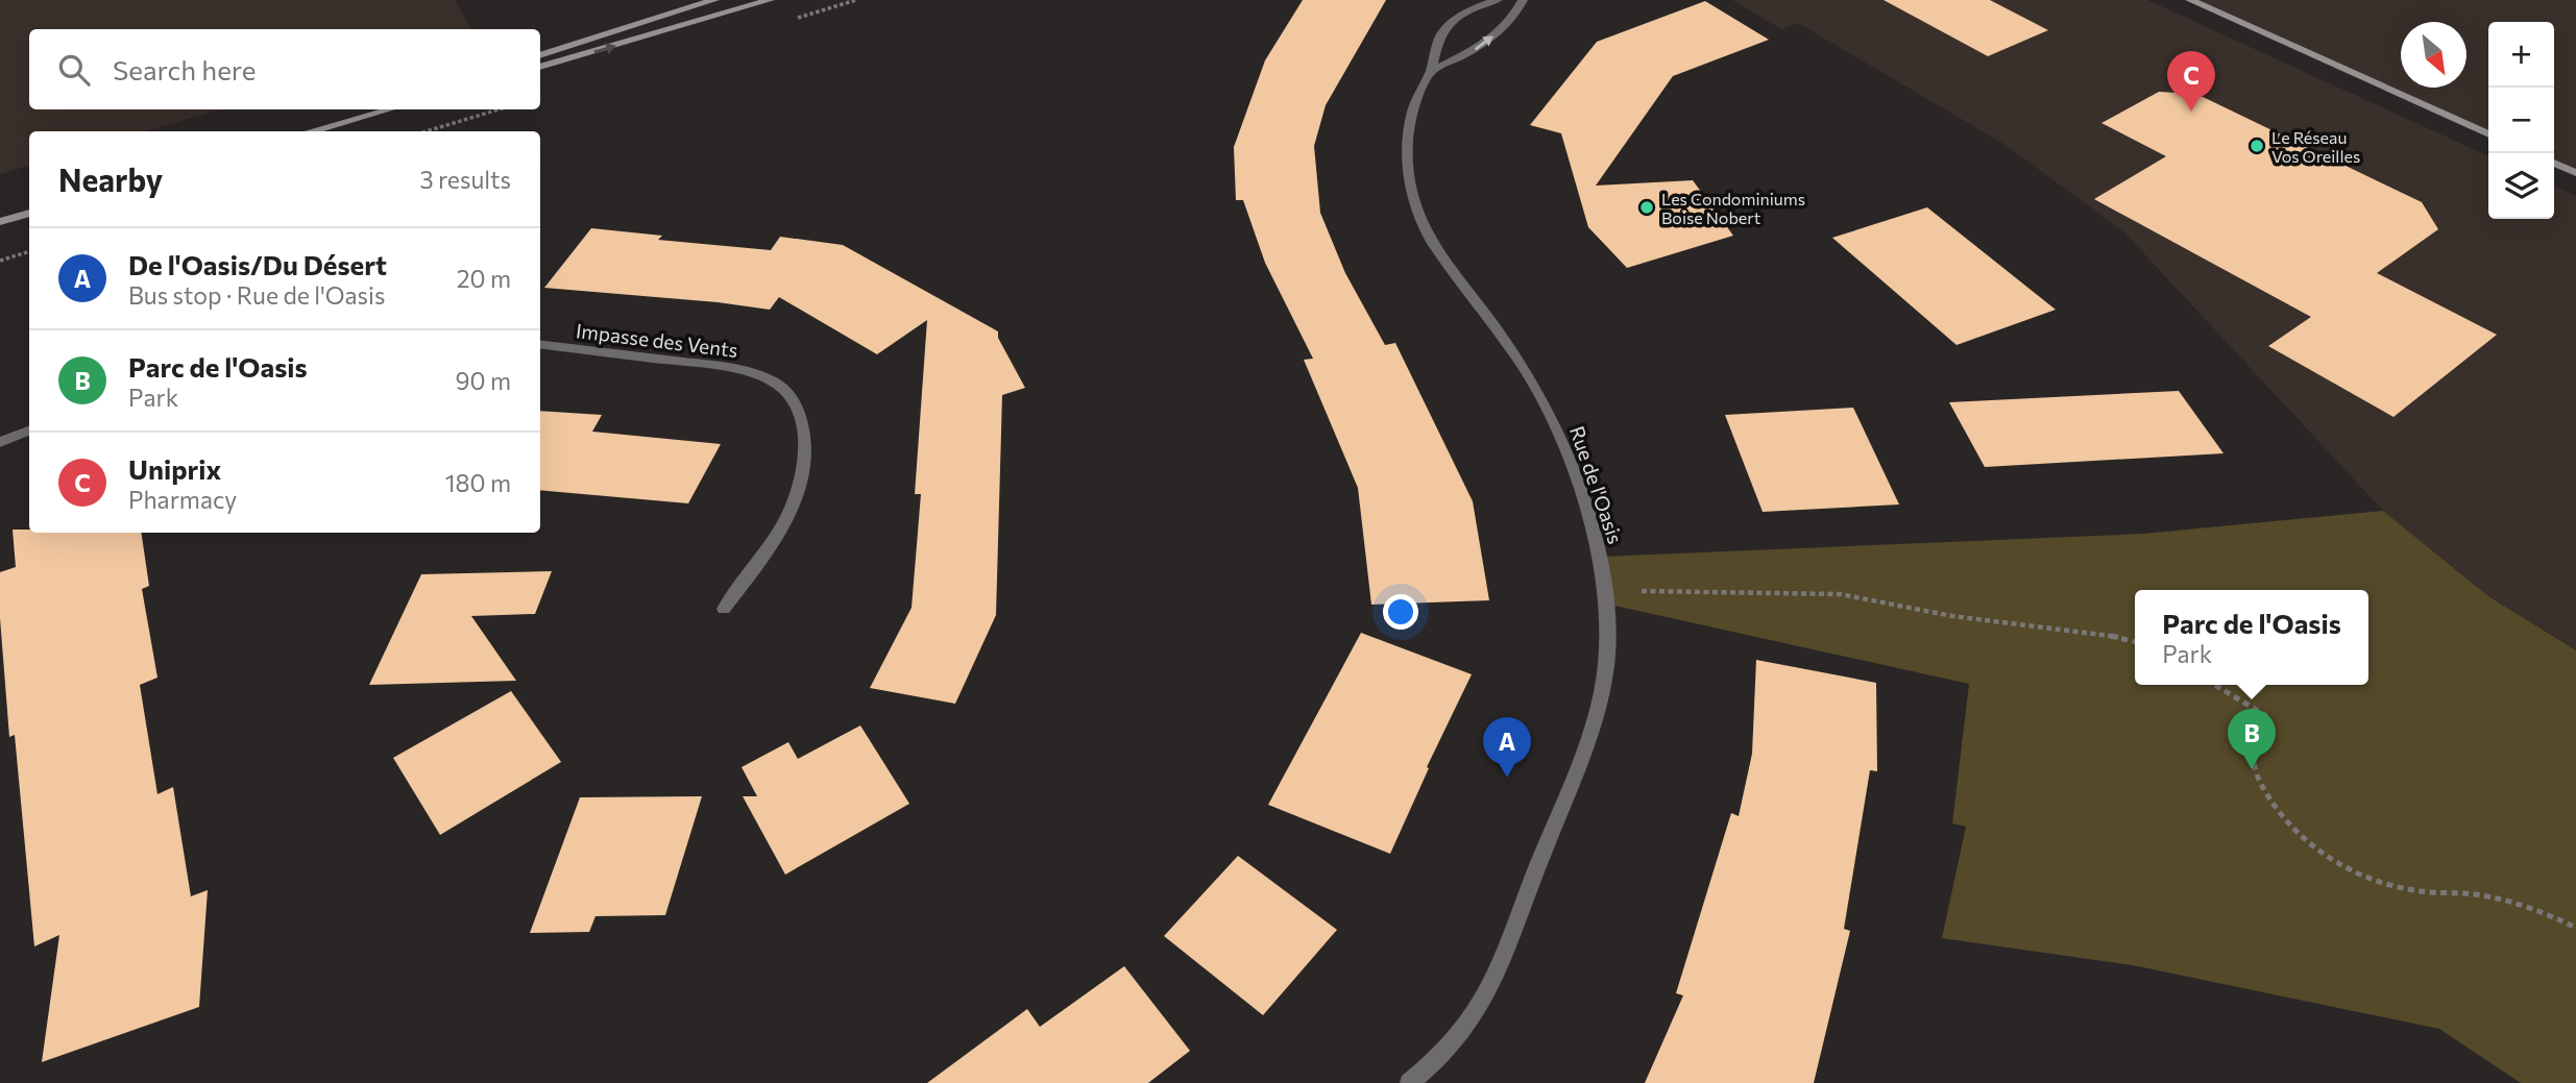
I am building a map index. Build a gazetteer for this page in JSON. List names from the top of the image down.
{
  "streets": {
    "street": ["Impasse des Vents", "Rue de l'Oasis"]
  },
  "places": ["Le Réseau Vos Oreilles", "Les Condominiums Boise Nobert"],
  "north": "bottom right",
  "page": {
    "map_buttons": ["+", "−"],
    "search": "Search here",
    "pins": ["C", "B", "A"],
    "heading": ["Nearby", "3 results"],
    "list": [
      {
        "mark": "A",
        "name": "De l'Oasis/Du Désert",
        "note": "Bus stop · Rue de l'Oasis",
        "value": "20 m"
      },
      {
        "mark": "B",
        "name": "Parc de l'Oasis",
        "note": "Park",
        "value": "90 m"
      },
      {
        "mark": "C",
        "name": "Uniprix",
        "note": "Pharmacy",
        "value": "180 m"
      }
    ],
    "popup": ["Parc de l'Oasis", "Park"]
  }
}
